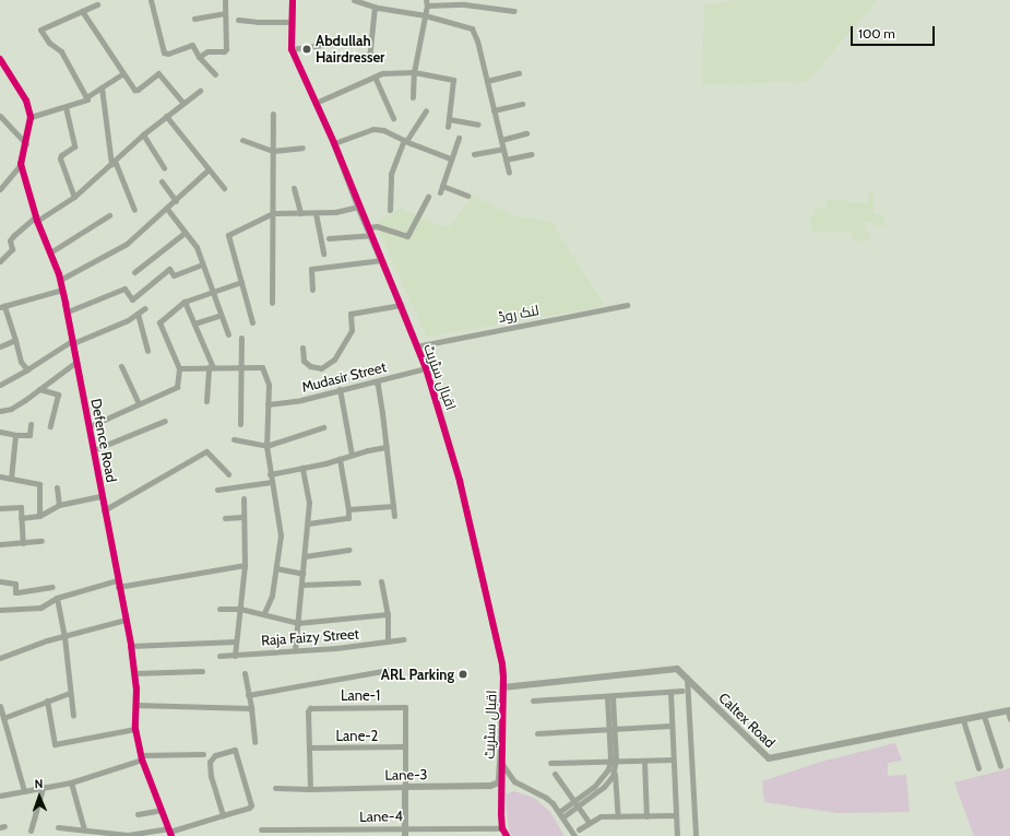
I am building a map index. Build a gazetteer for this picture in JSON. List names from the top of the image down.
{
  "streets": {
    "street": [
      "لنک روڈ",
      "Mudasir Street",
      "اقبال سٹریٹ",
      "Defence Road",
      "Raja Faizy Street",
      "Lane-1",
      "Caltex Road",
      "Lane-2",
      "Lane-3",
      "Lane-4"
    ]
  },
  "crossings": [
    ["لنک روڈ", "اقبال سٹریٹ"],
    ["Mudasir Street", "اقبال سٹریٹ"],
    ["اقبال سٹریٹ", "Caltex Road"],
    ["اقبال سٹریٹ", "Lane-3"],
    ["Lane-1", "Lane-2"]
  ],
  "places": ["Abdullah Hairdresser", "ARL Parking"],
  "scale_bar": "100 m",
  "north": "top"
}
